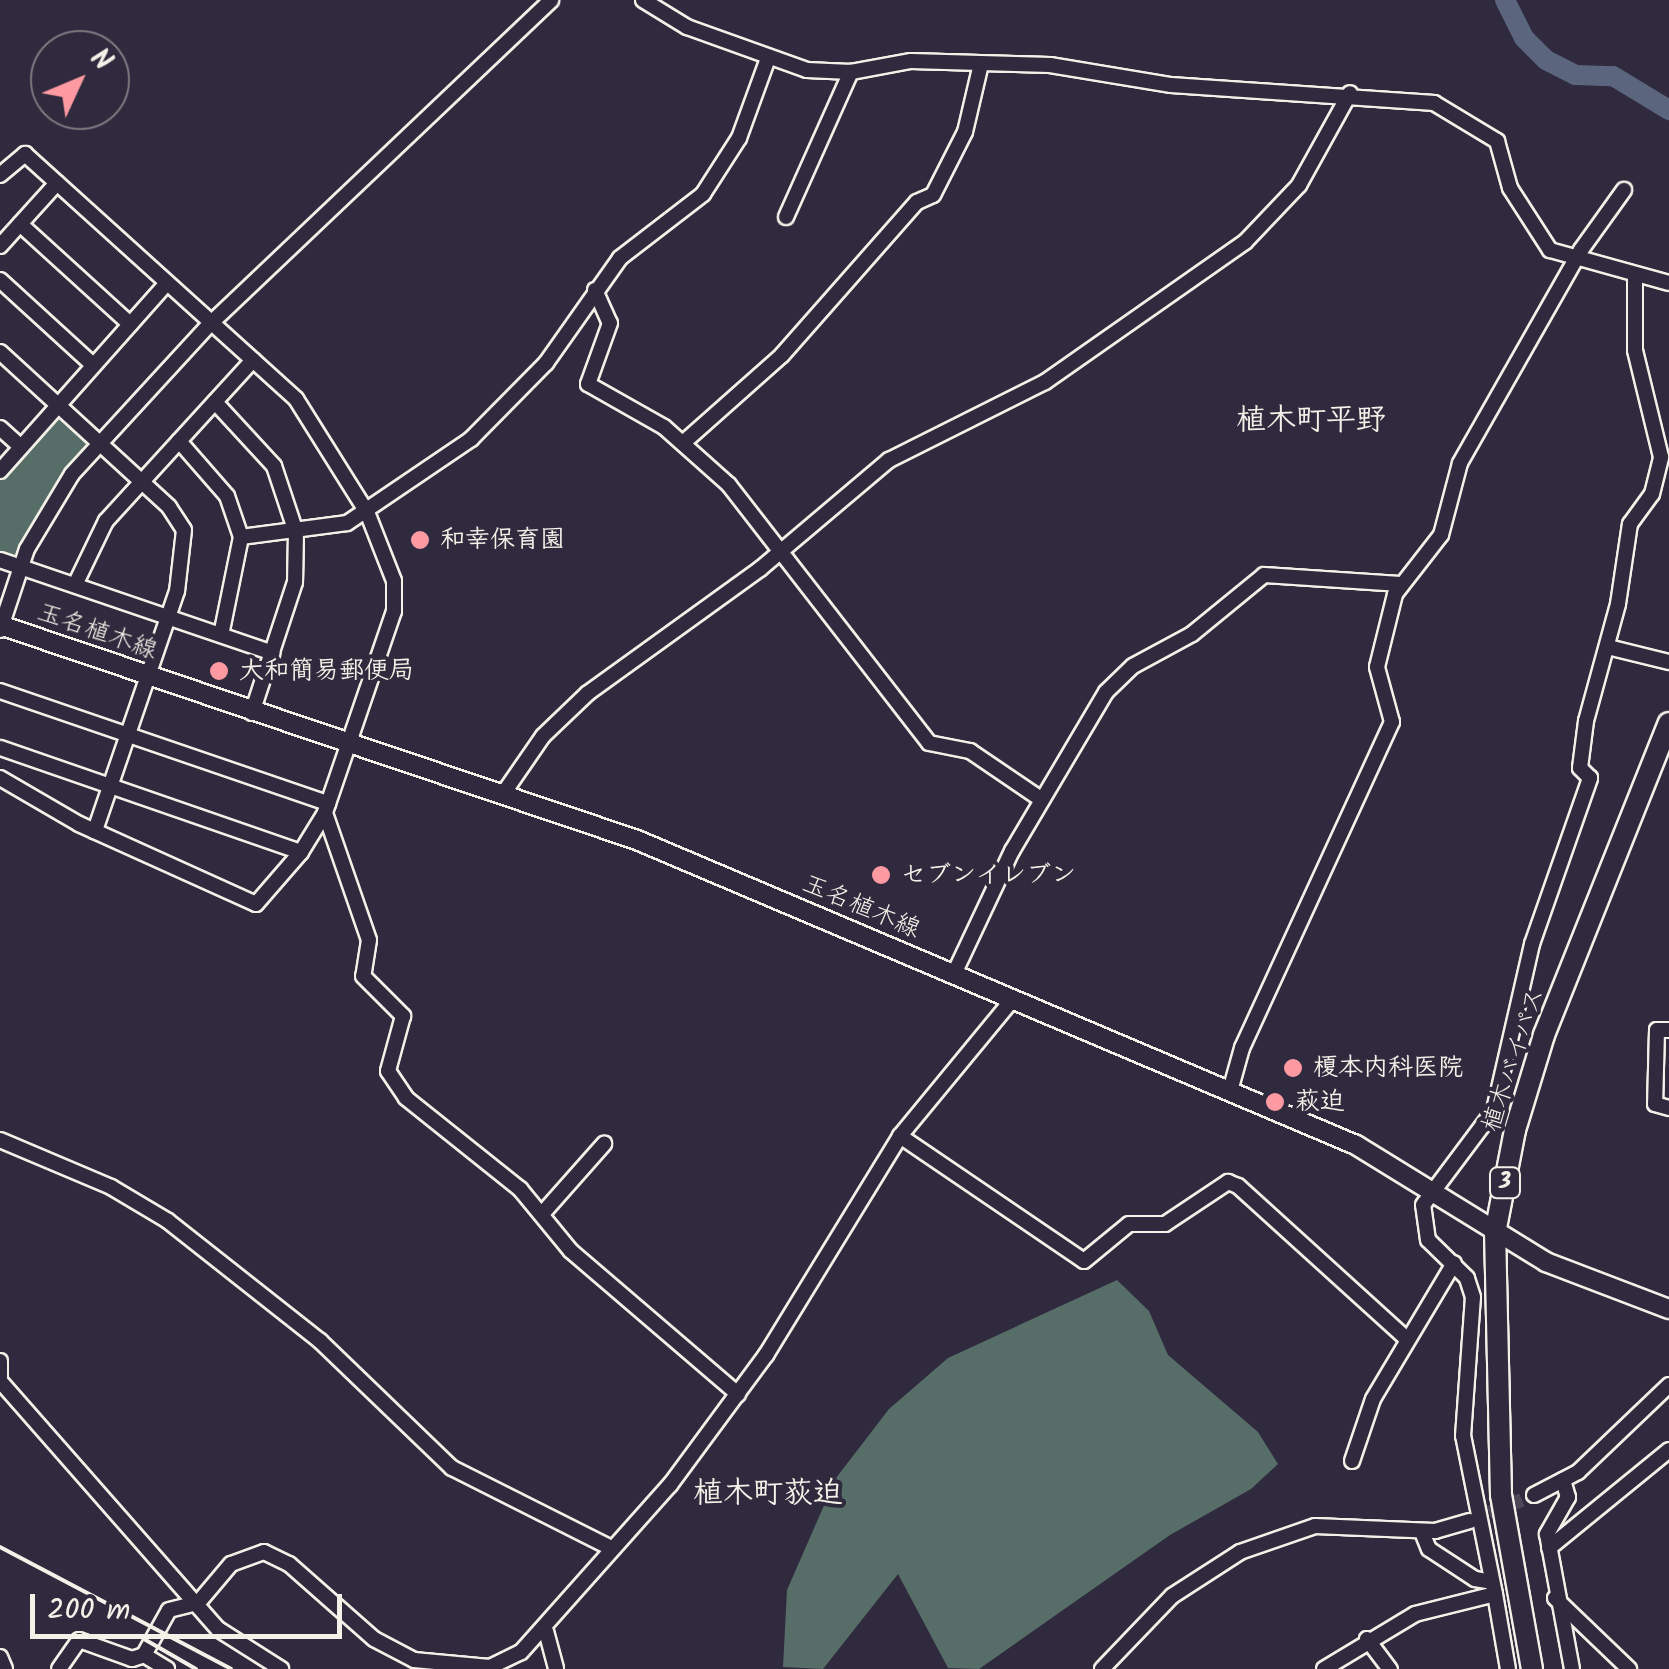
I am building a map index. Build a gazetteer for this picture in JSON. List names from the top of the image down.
{
  "streets": {
    "highway": ["植木バイパス", "3"],
    "main road": ["玉名植木線"]
  },
  "crossings": [
    ["玉名植木線", "植木バイパス"]
  ],
  "districts": ["植木町平野", "植木町荻迫"],
  "places": [
    "和幸保育園",
    "大和簡易郵便局",
    "セブンイレブン",
    "榎本内科医院",
    "萩迫"
  ],
  "scale_bar": "200 m",
  "north": "top right"
}
